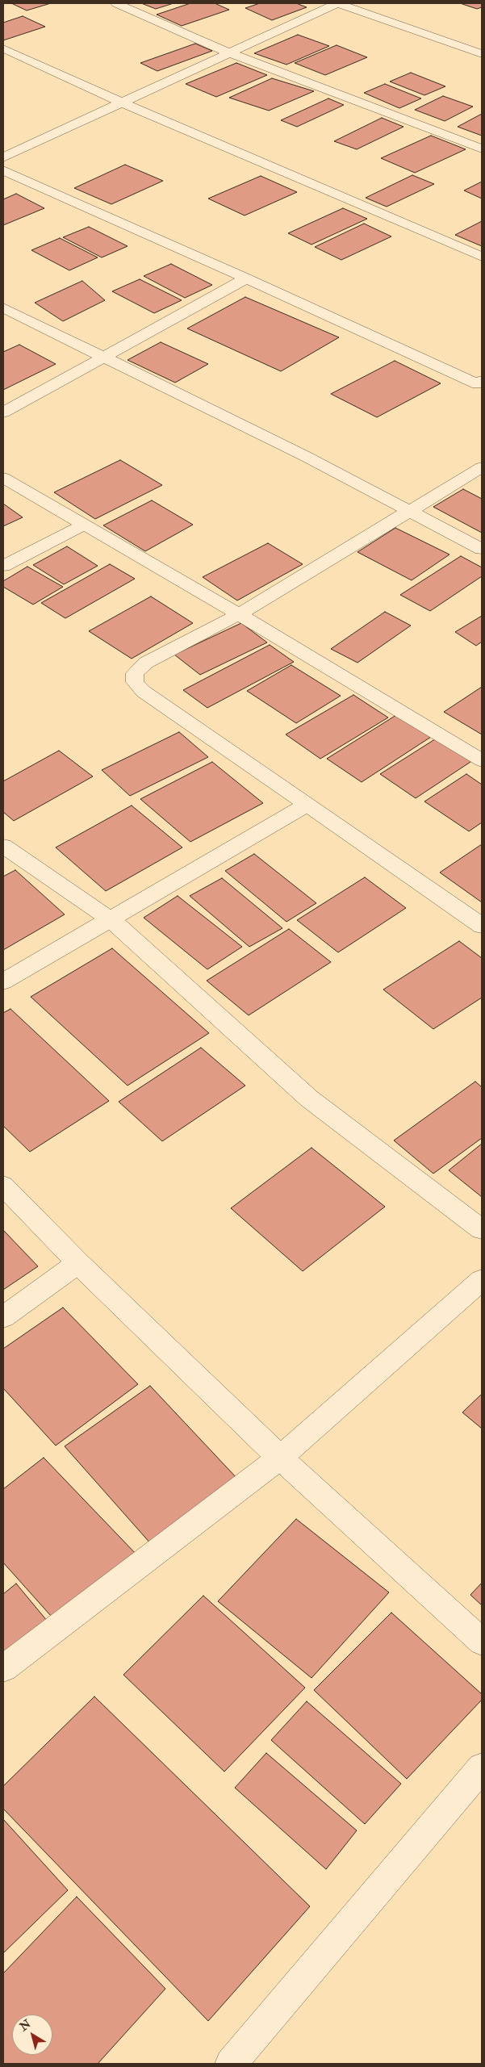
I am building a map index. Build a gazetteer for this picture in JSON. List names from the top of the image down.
{
  "north": "top left"
}
